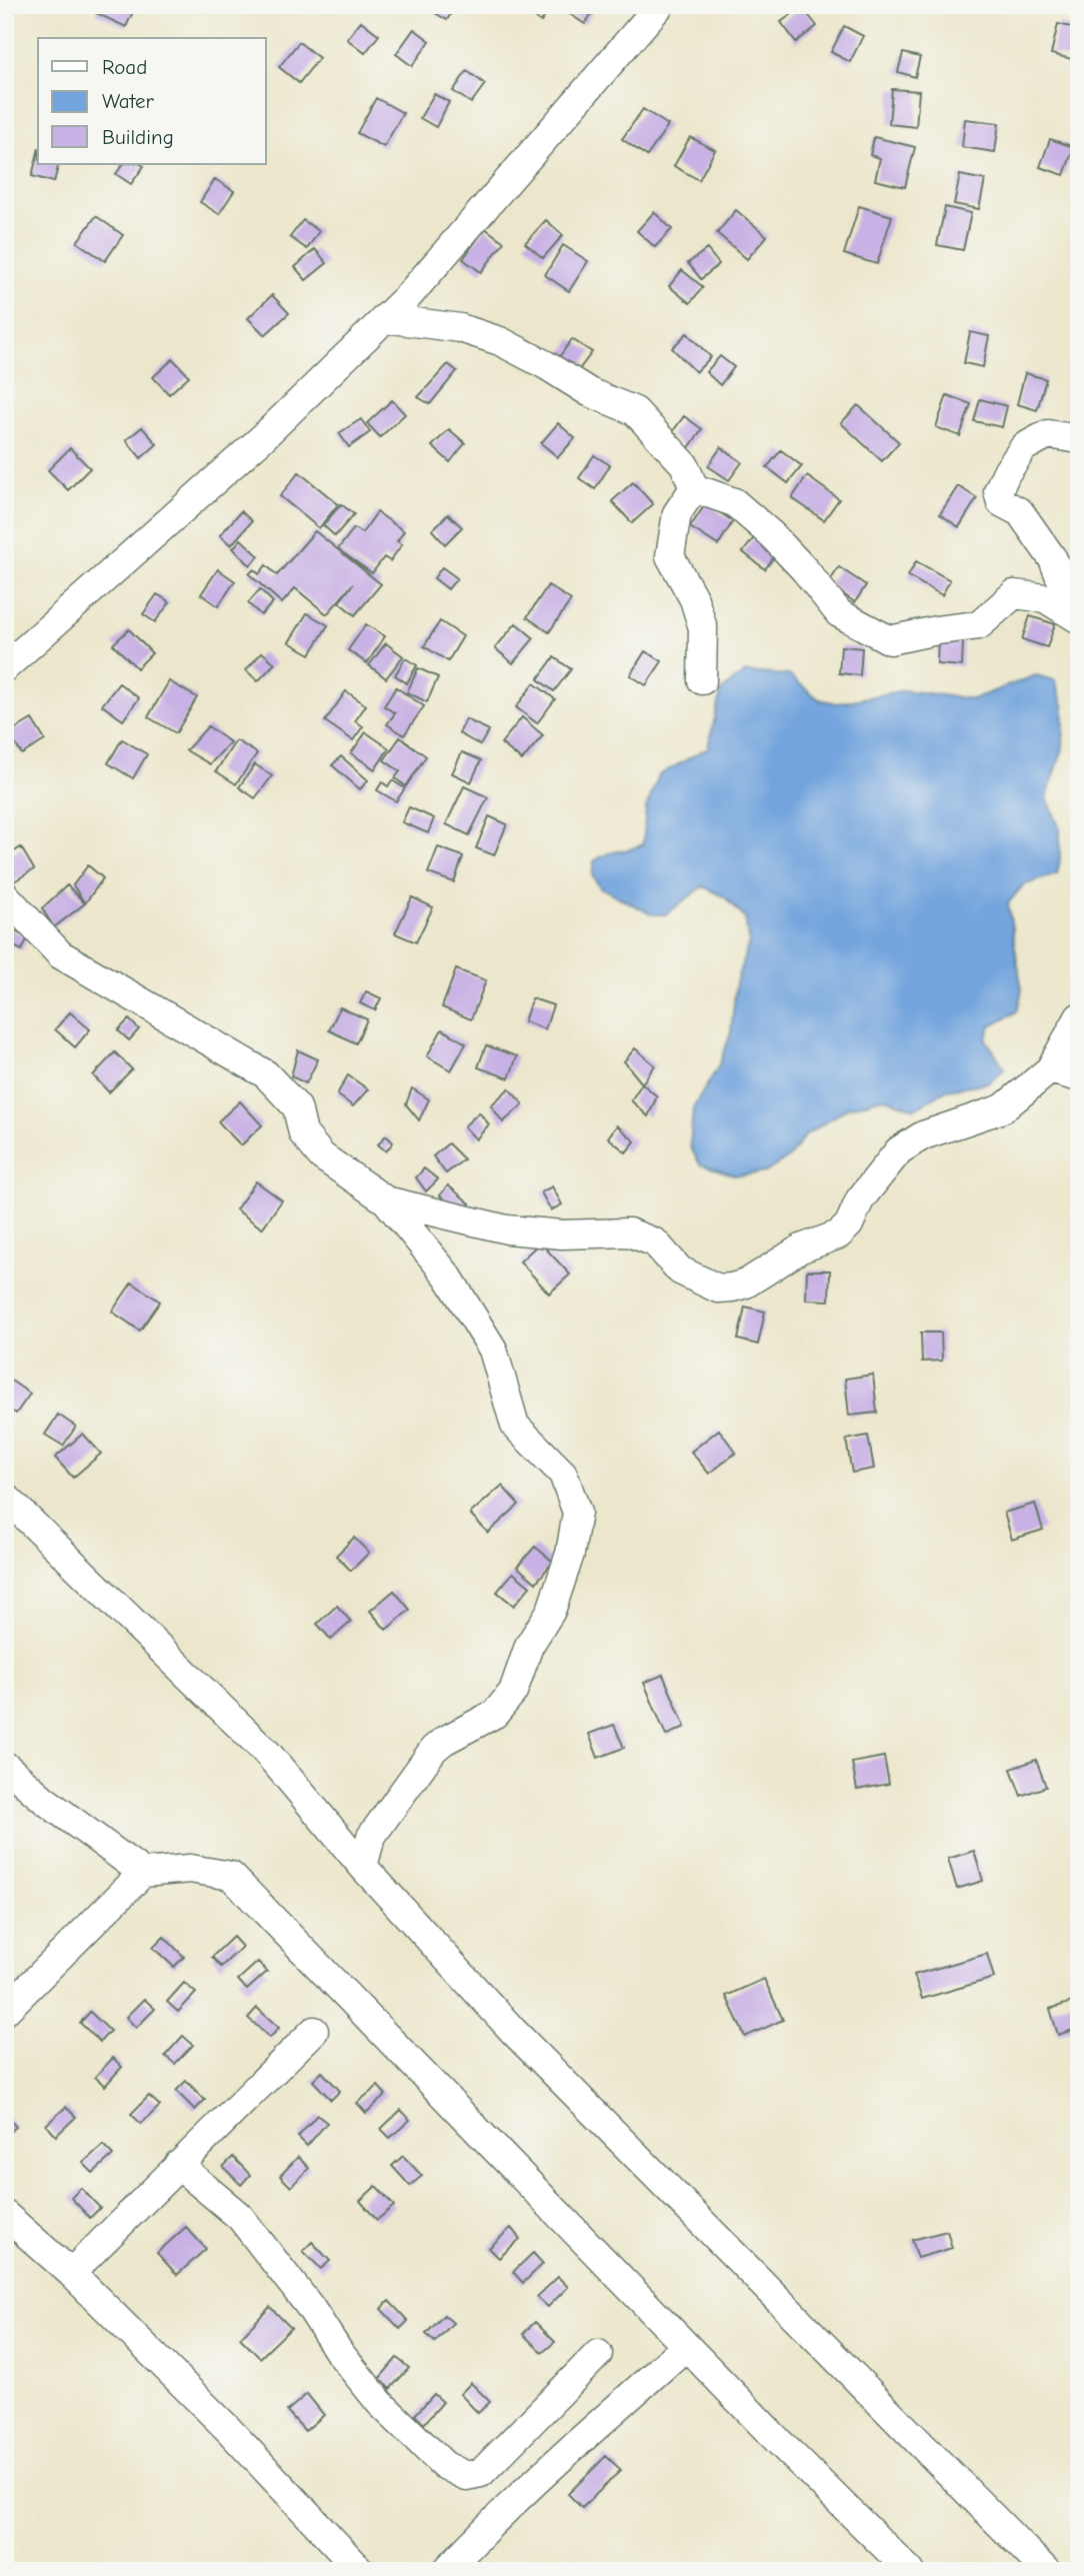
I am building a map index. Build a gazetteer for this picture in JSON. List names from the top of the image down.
{
  "legend": ["Road", "Water", "Building"]
}
